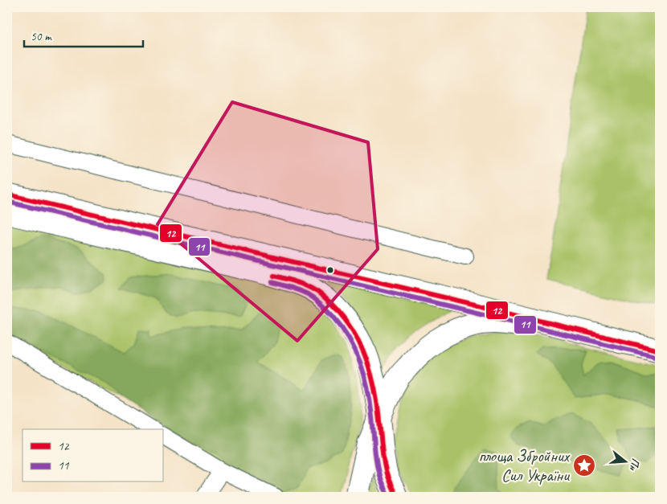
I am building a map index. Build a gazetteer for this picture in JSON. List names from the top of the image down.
{
  "places": {
    "place": ["площа Збройних Сил України"]
  },
  "lines": ["transit line 12", "transit line 11"],
  "legend": ["12", "11"],
  "scale_bar": "50 m",
  "north": "right"
}
